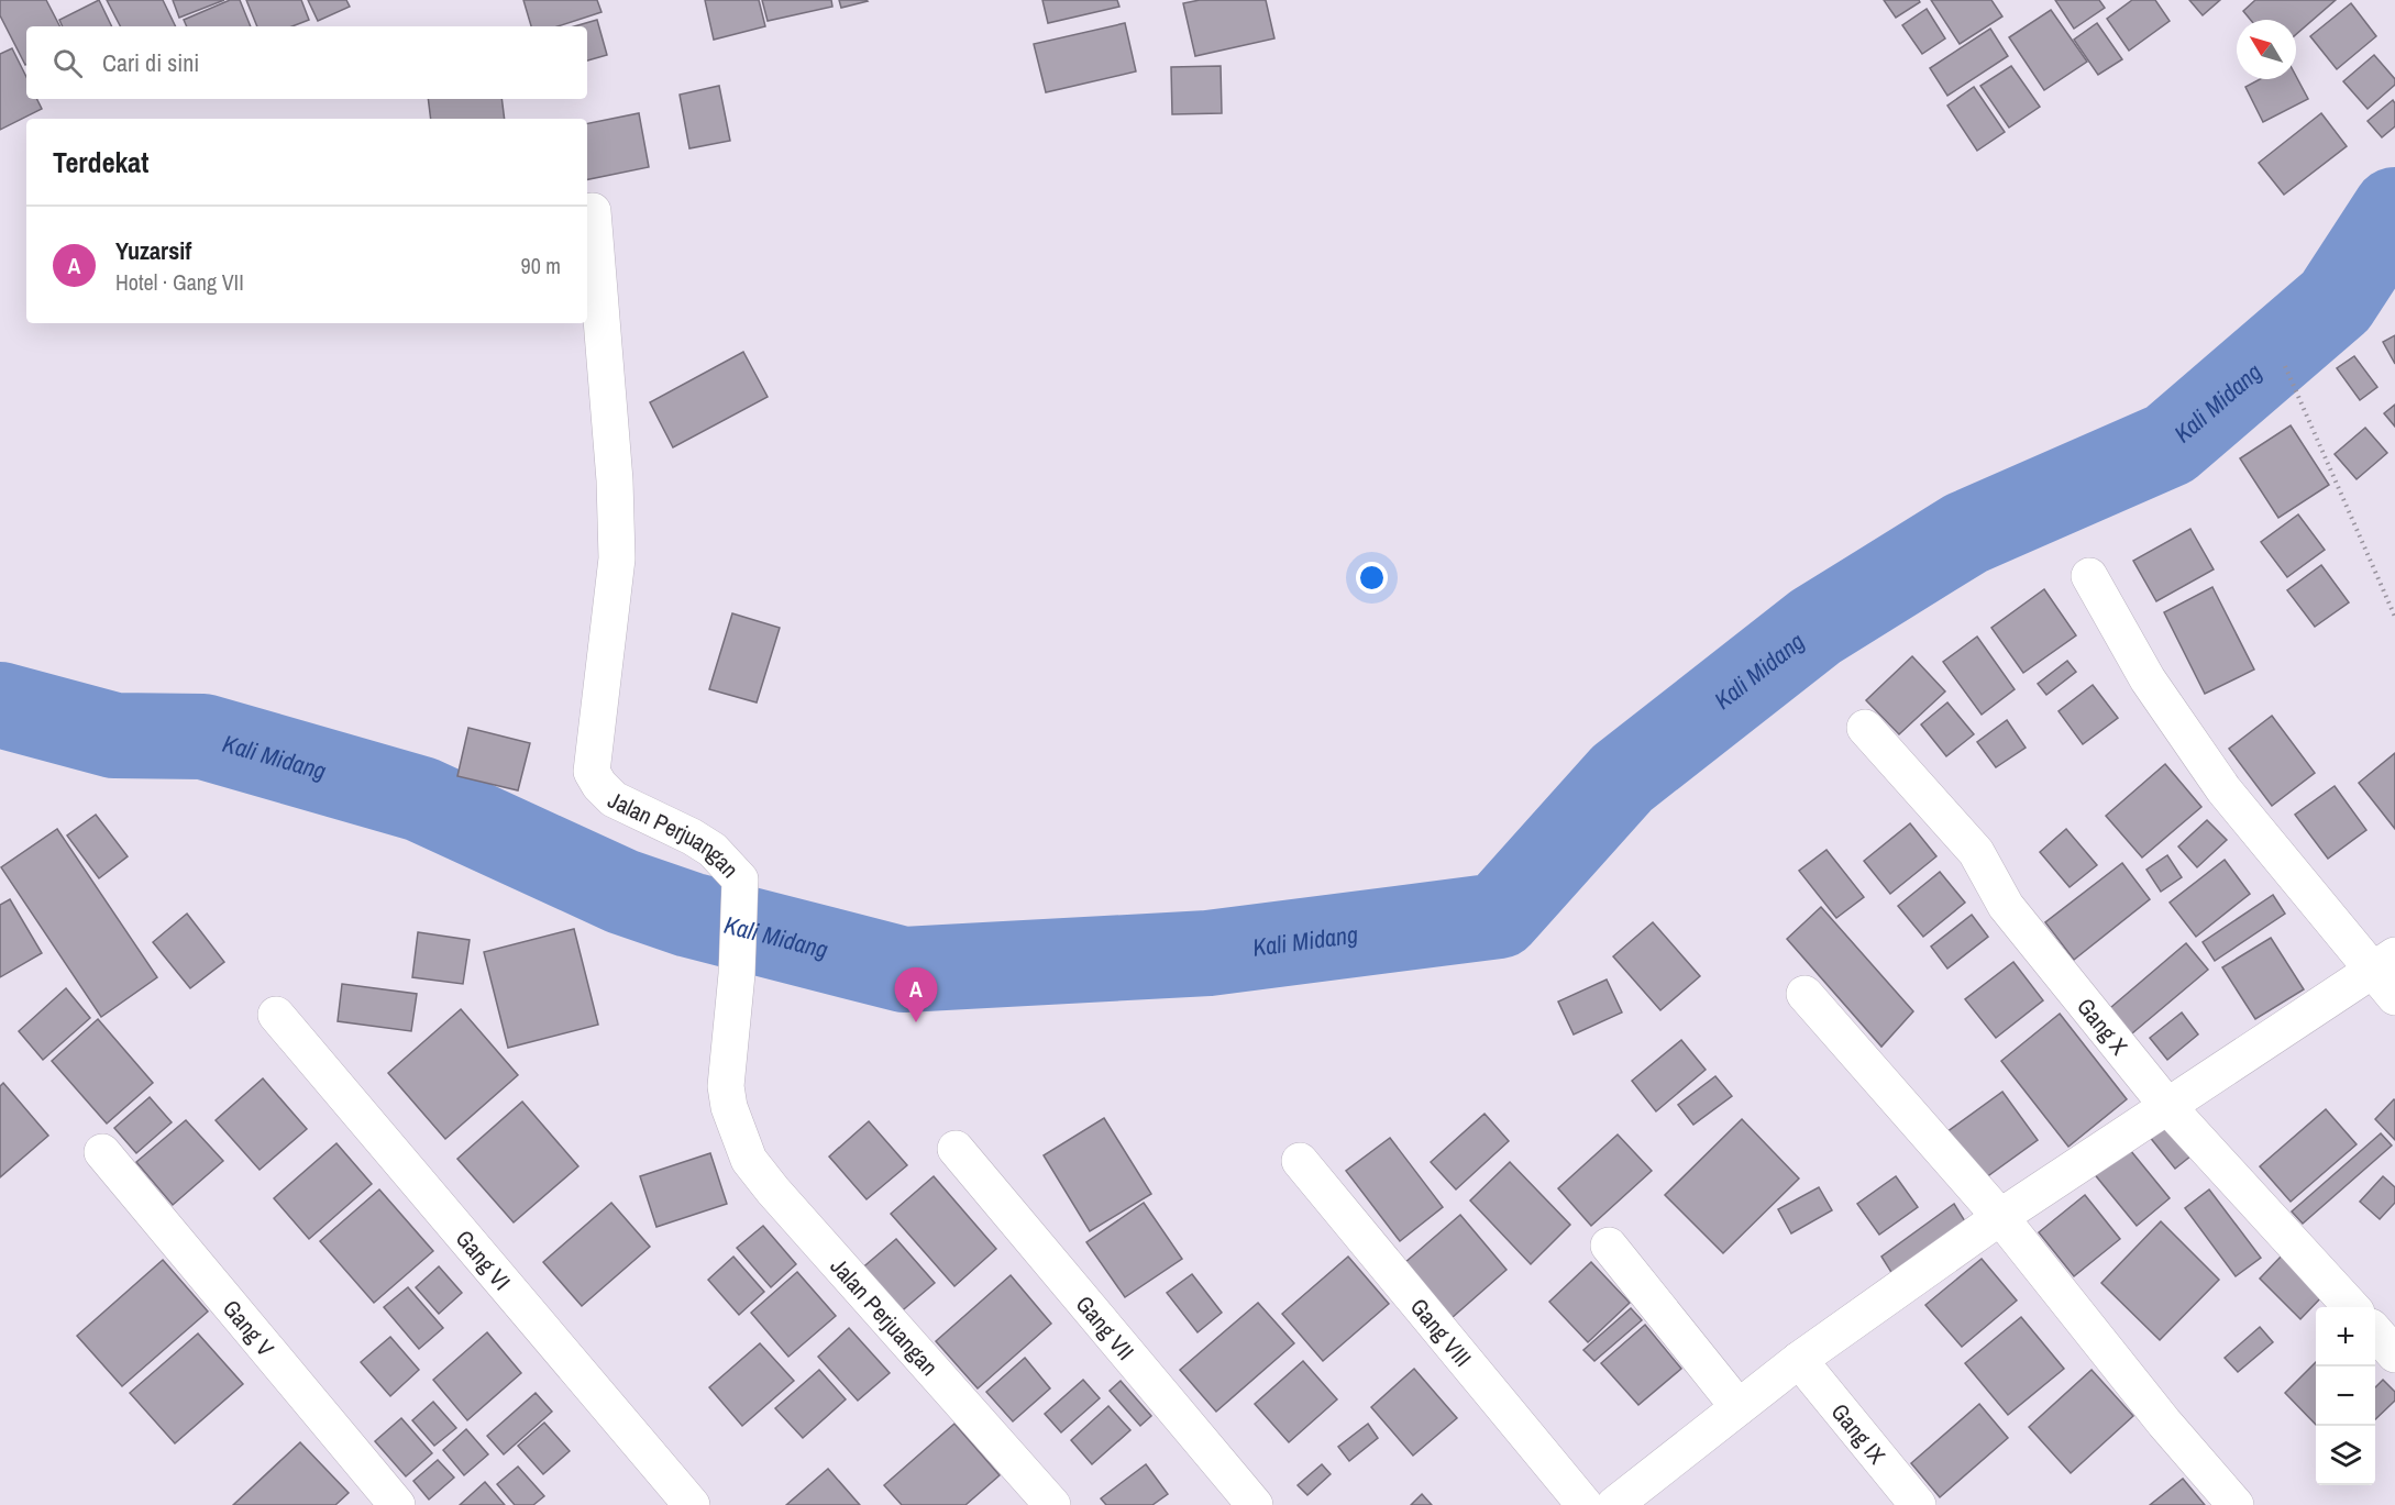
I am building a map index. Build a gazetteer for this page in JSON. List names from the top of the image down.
{
  "streets": {
    "street": [
      "Jalan Perjuangan",
      "Gang X",
      "Gang VI",
      "Gang VII",
      "Gang V",
      "Gang VIII",
      "Gang IX"
    ]
  },
  "water": ["Kali Midang"],
  "north": "top left",
  "page": {
    "search": "Cari di sini",
    "heading": "Terdekat",
    "list": [
      {
        "mark": "A",
        "name": "Yuzarsif",
        "note": "Hotel · Gang VII",
        "value": "90 m"
      }
    ],
    "pins": "A",
    "map_buttons": ["+", "−"]
  }
}
